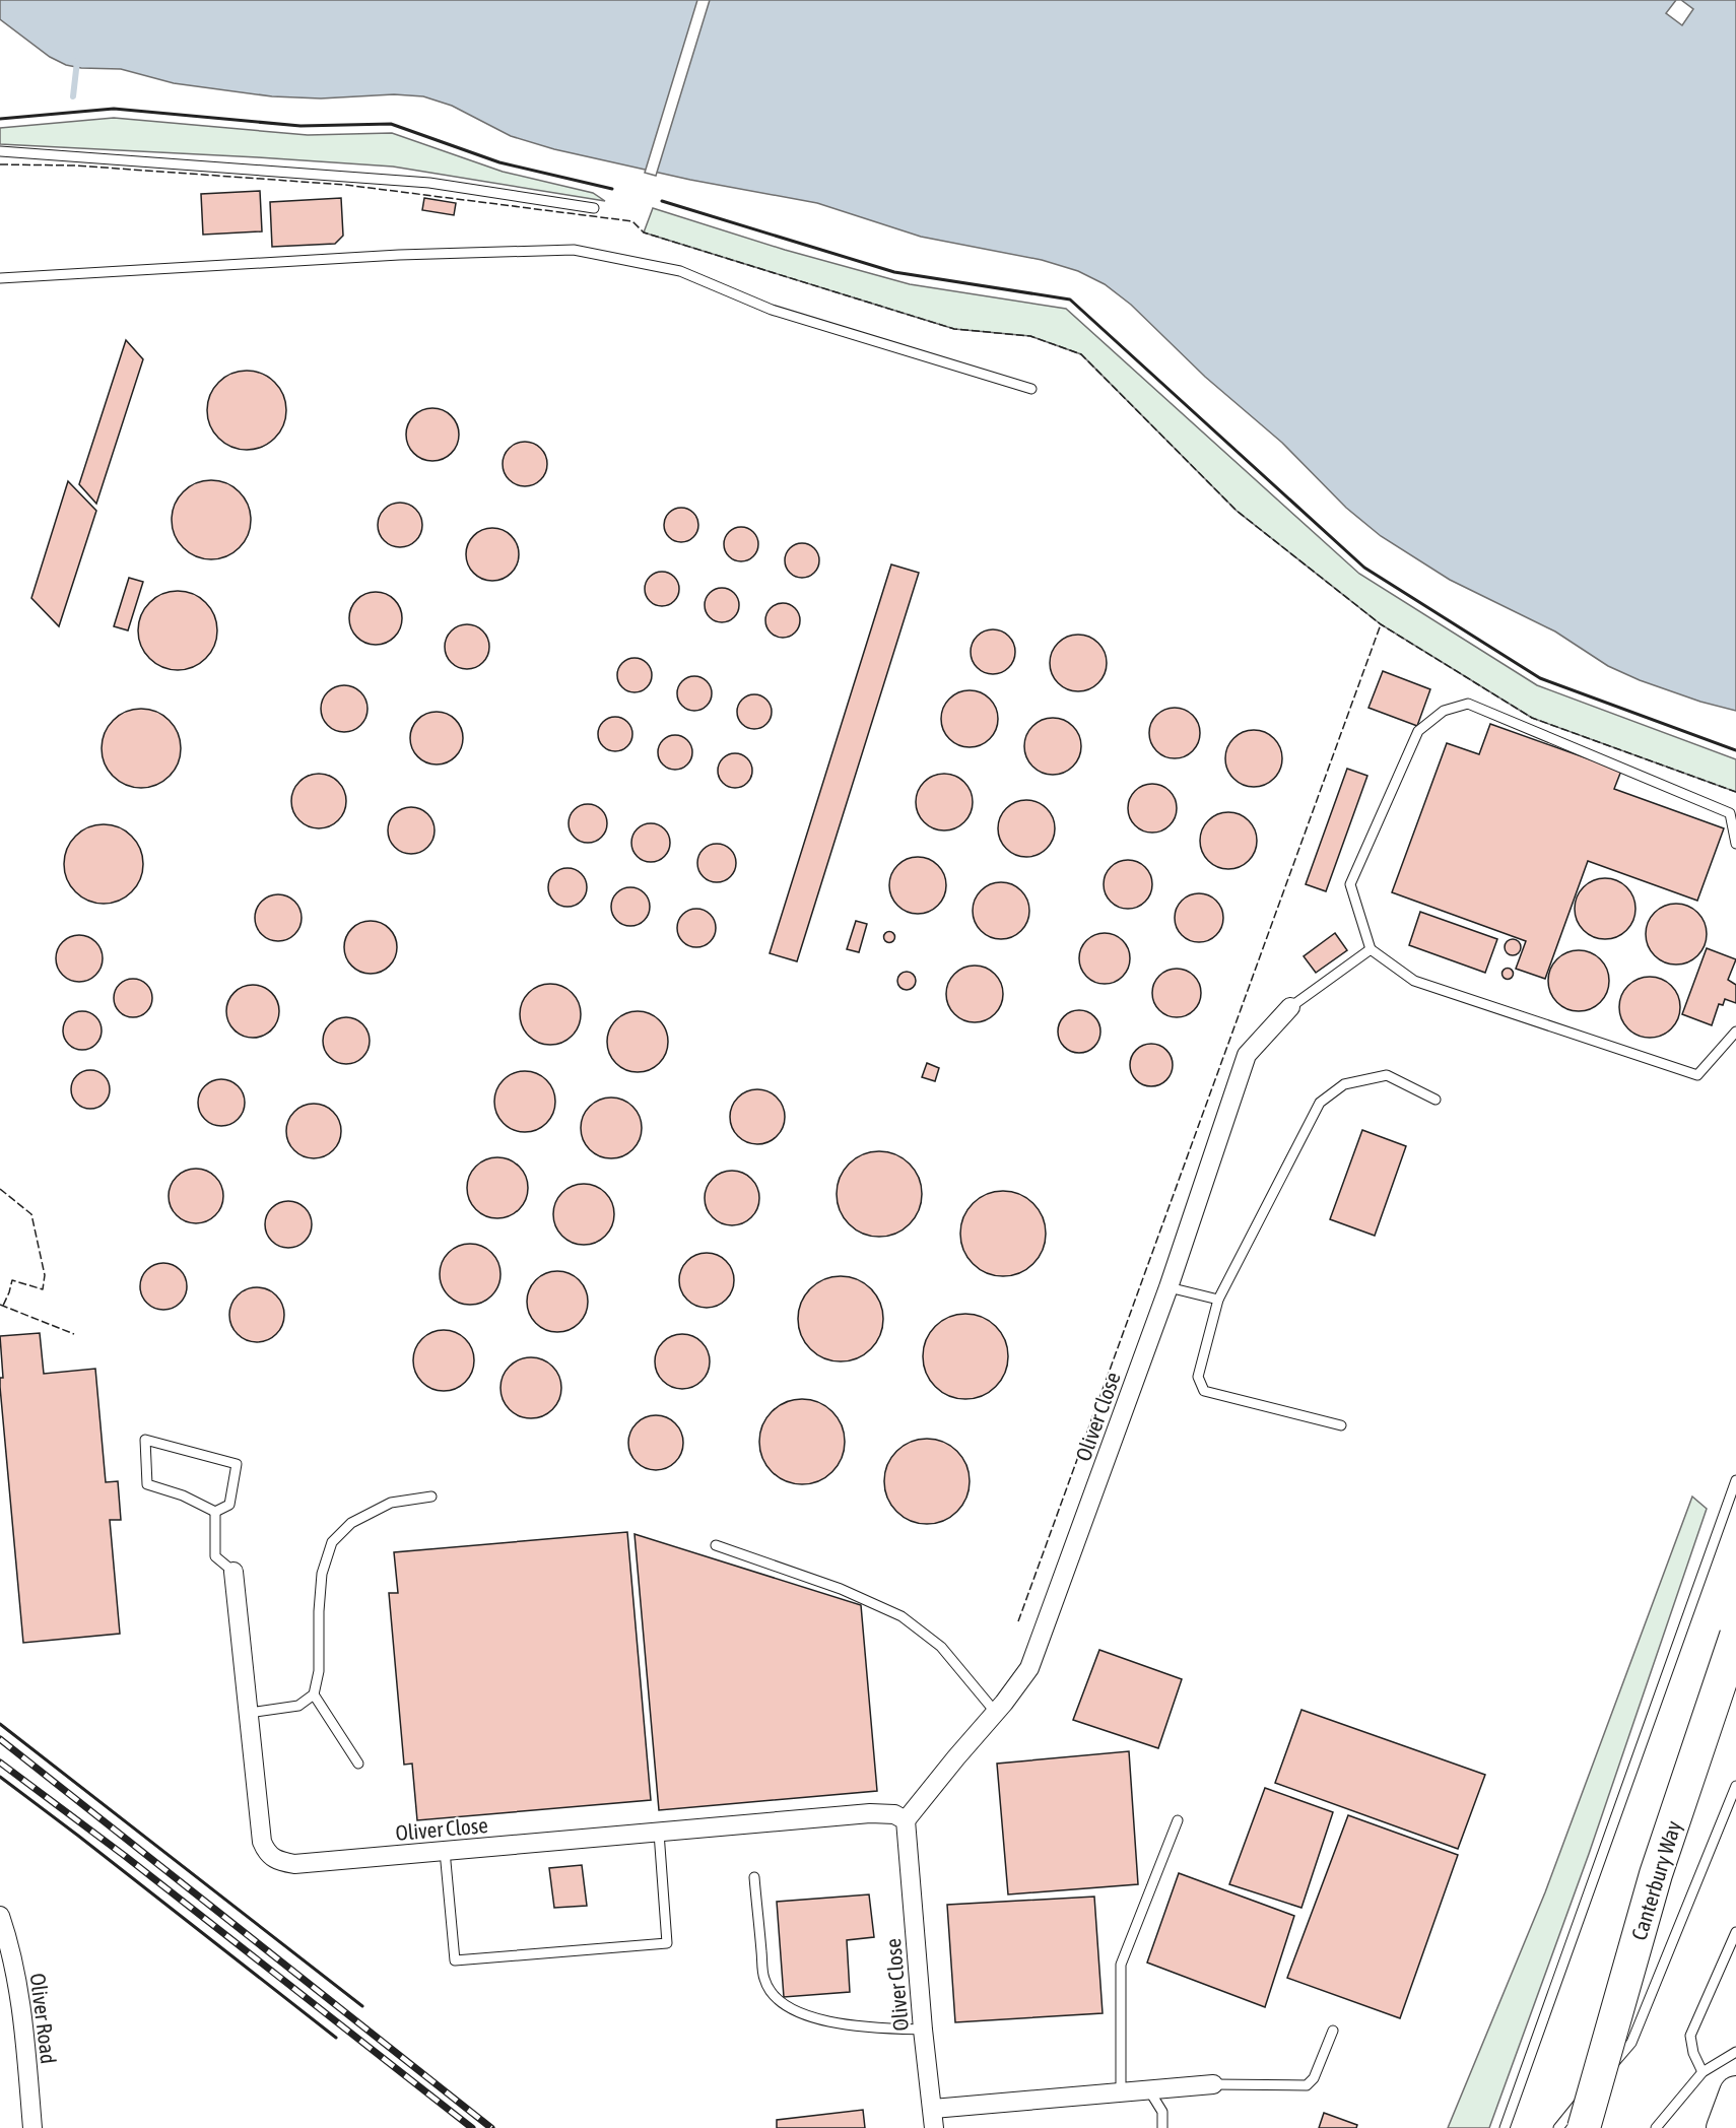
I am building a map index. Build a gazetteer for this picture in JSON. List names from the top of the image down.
{
  "streets": {
    "highway": ["Canterbury Way"],
    "street": ["Oliver Close", "Oliver Road"]
  }
}
